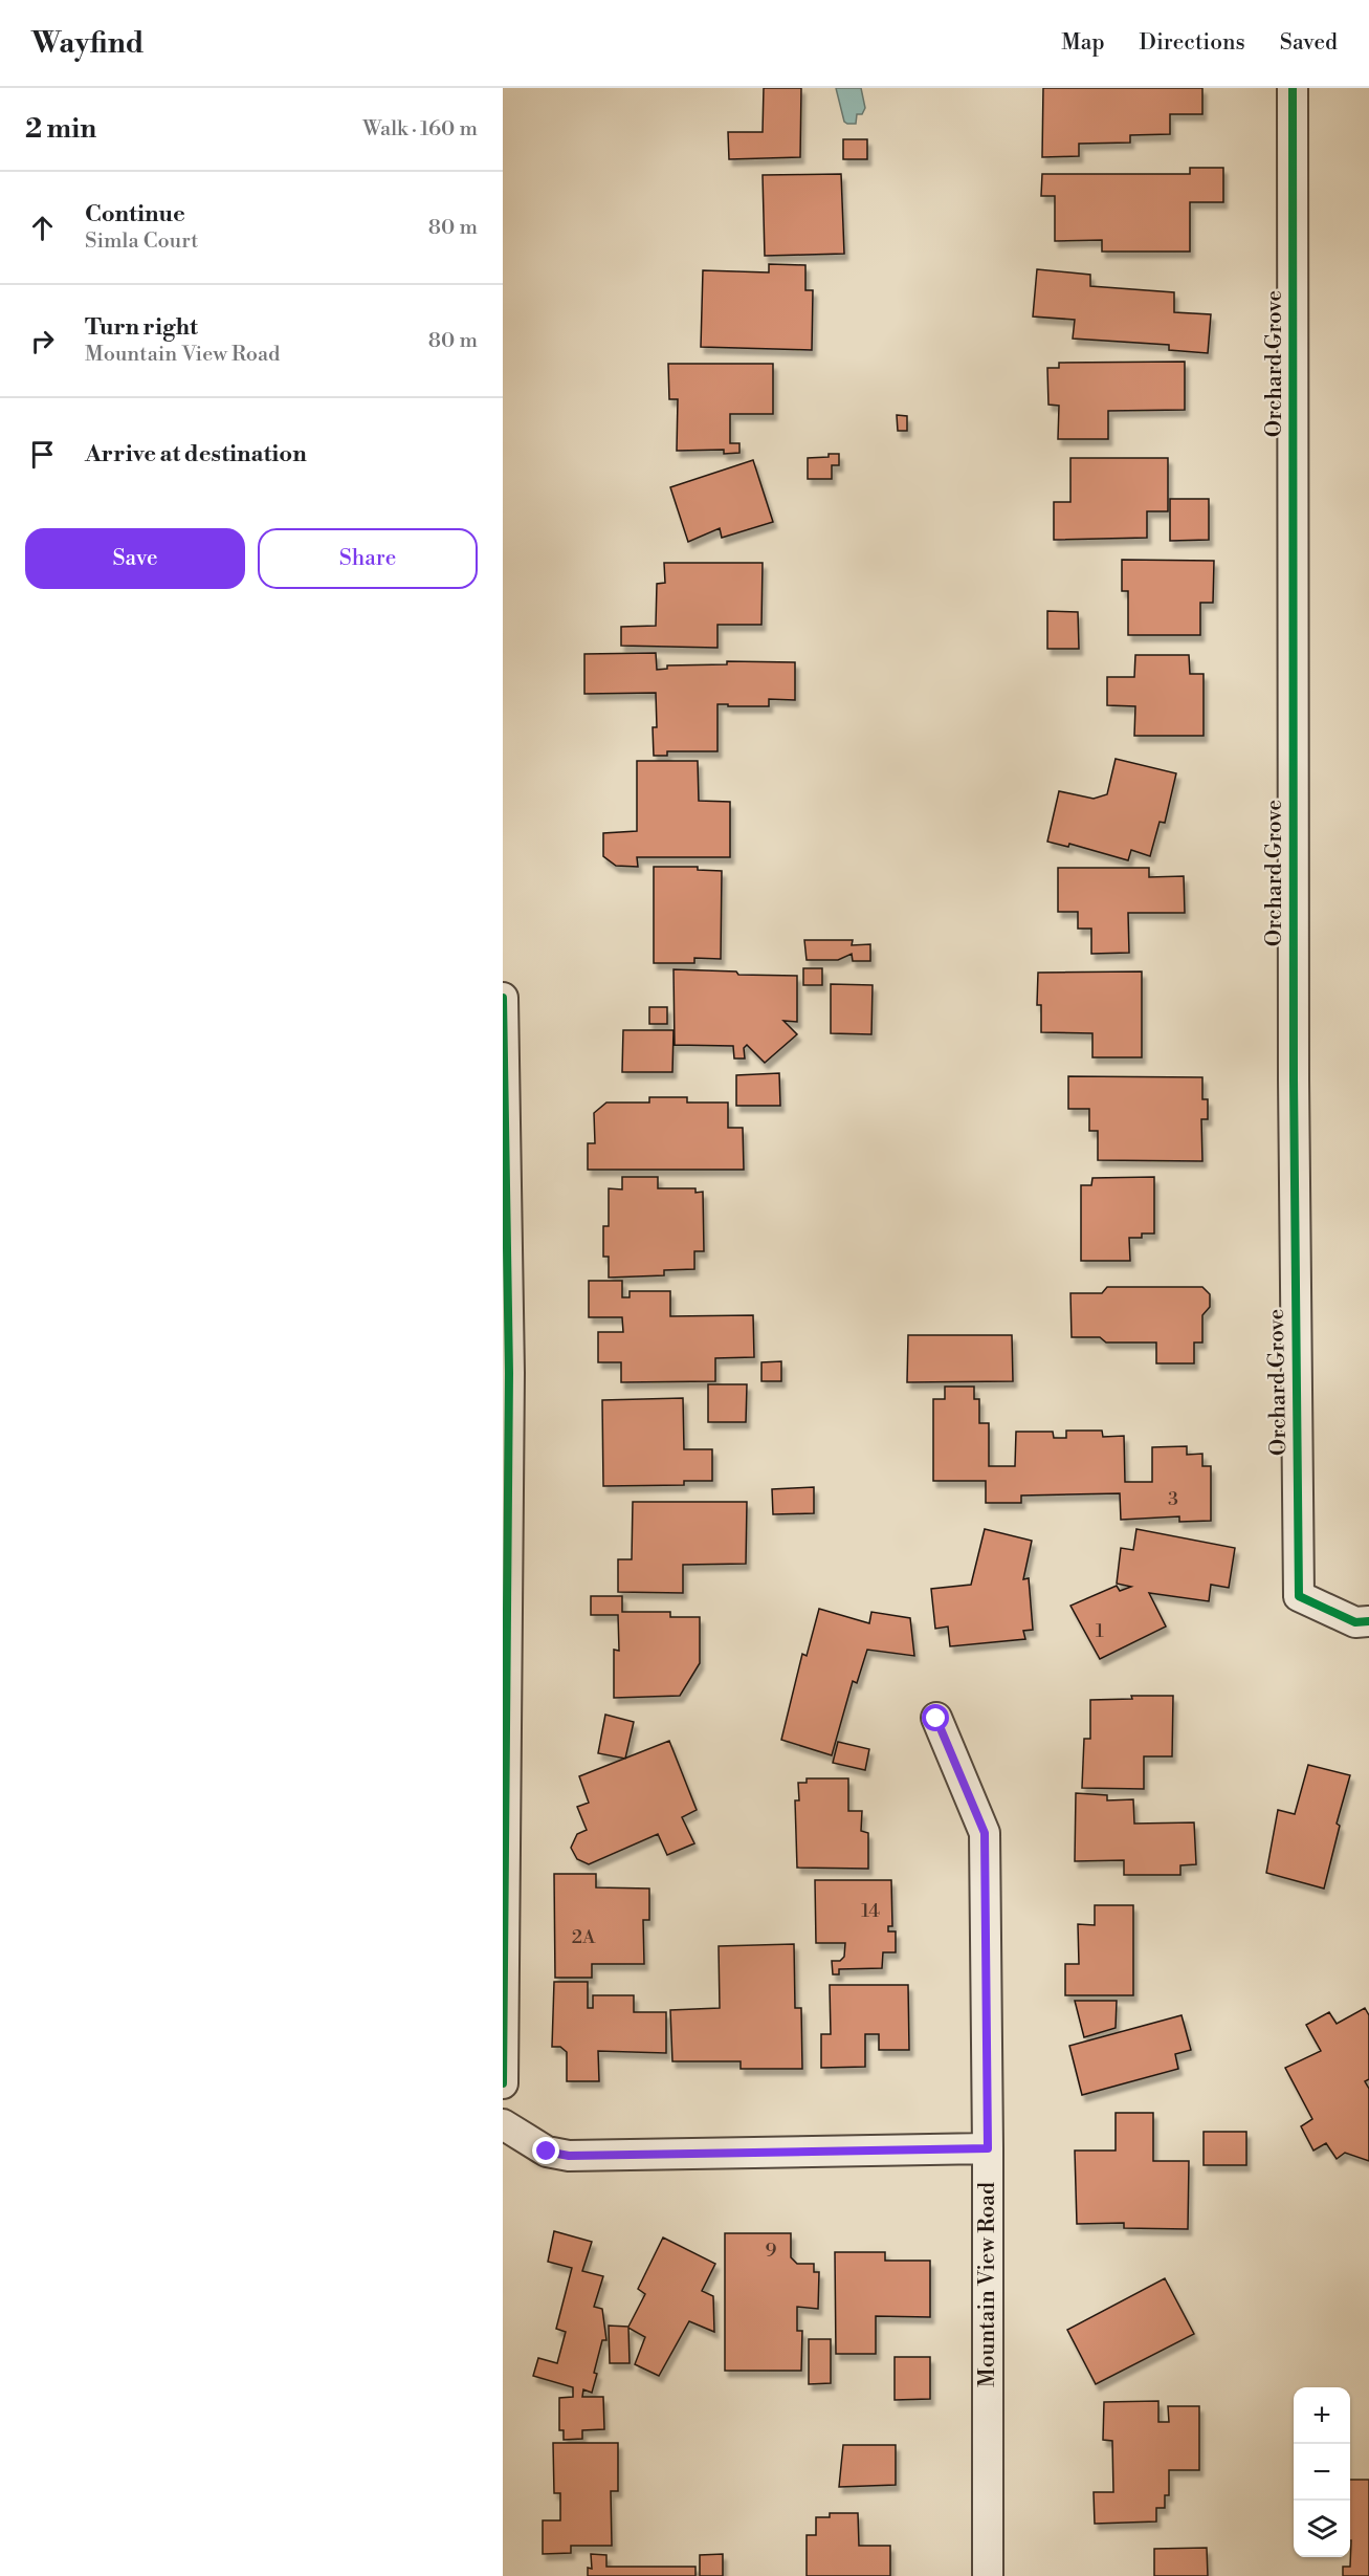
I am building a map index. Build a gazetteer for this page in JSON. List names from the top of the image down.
{
  "streets": {
    "street": ["Orchard Grove", "Mountain View Road"]
  },
  "house_numbers": [
    "3",
    "1",
    "14",
    "2A",
    "9"
  ],
  "page": {
    "header": "Wayfind",
    "nav": ["Map", "Directions", "Saved"],
    "heading": ["2 min", "Walk · 160 m"],
    "list": [
      ["Continue", "Simla Court", "80 m"],
      ["Turn right", "Mountain View Road", "80 m"],
      "Arrive at destination"
    ],
    "buttons": ["Save", "Share"],
    "map_buttons": ["+", "−"]
  }
}
